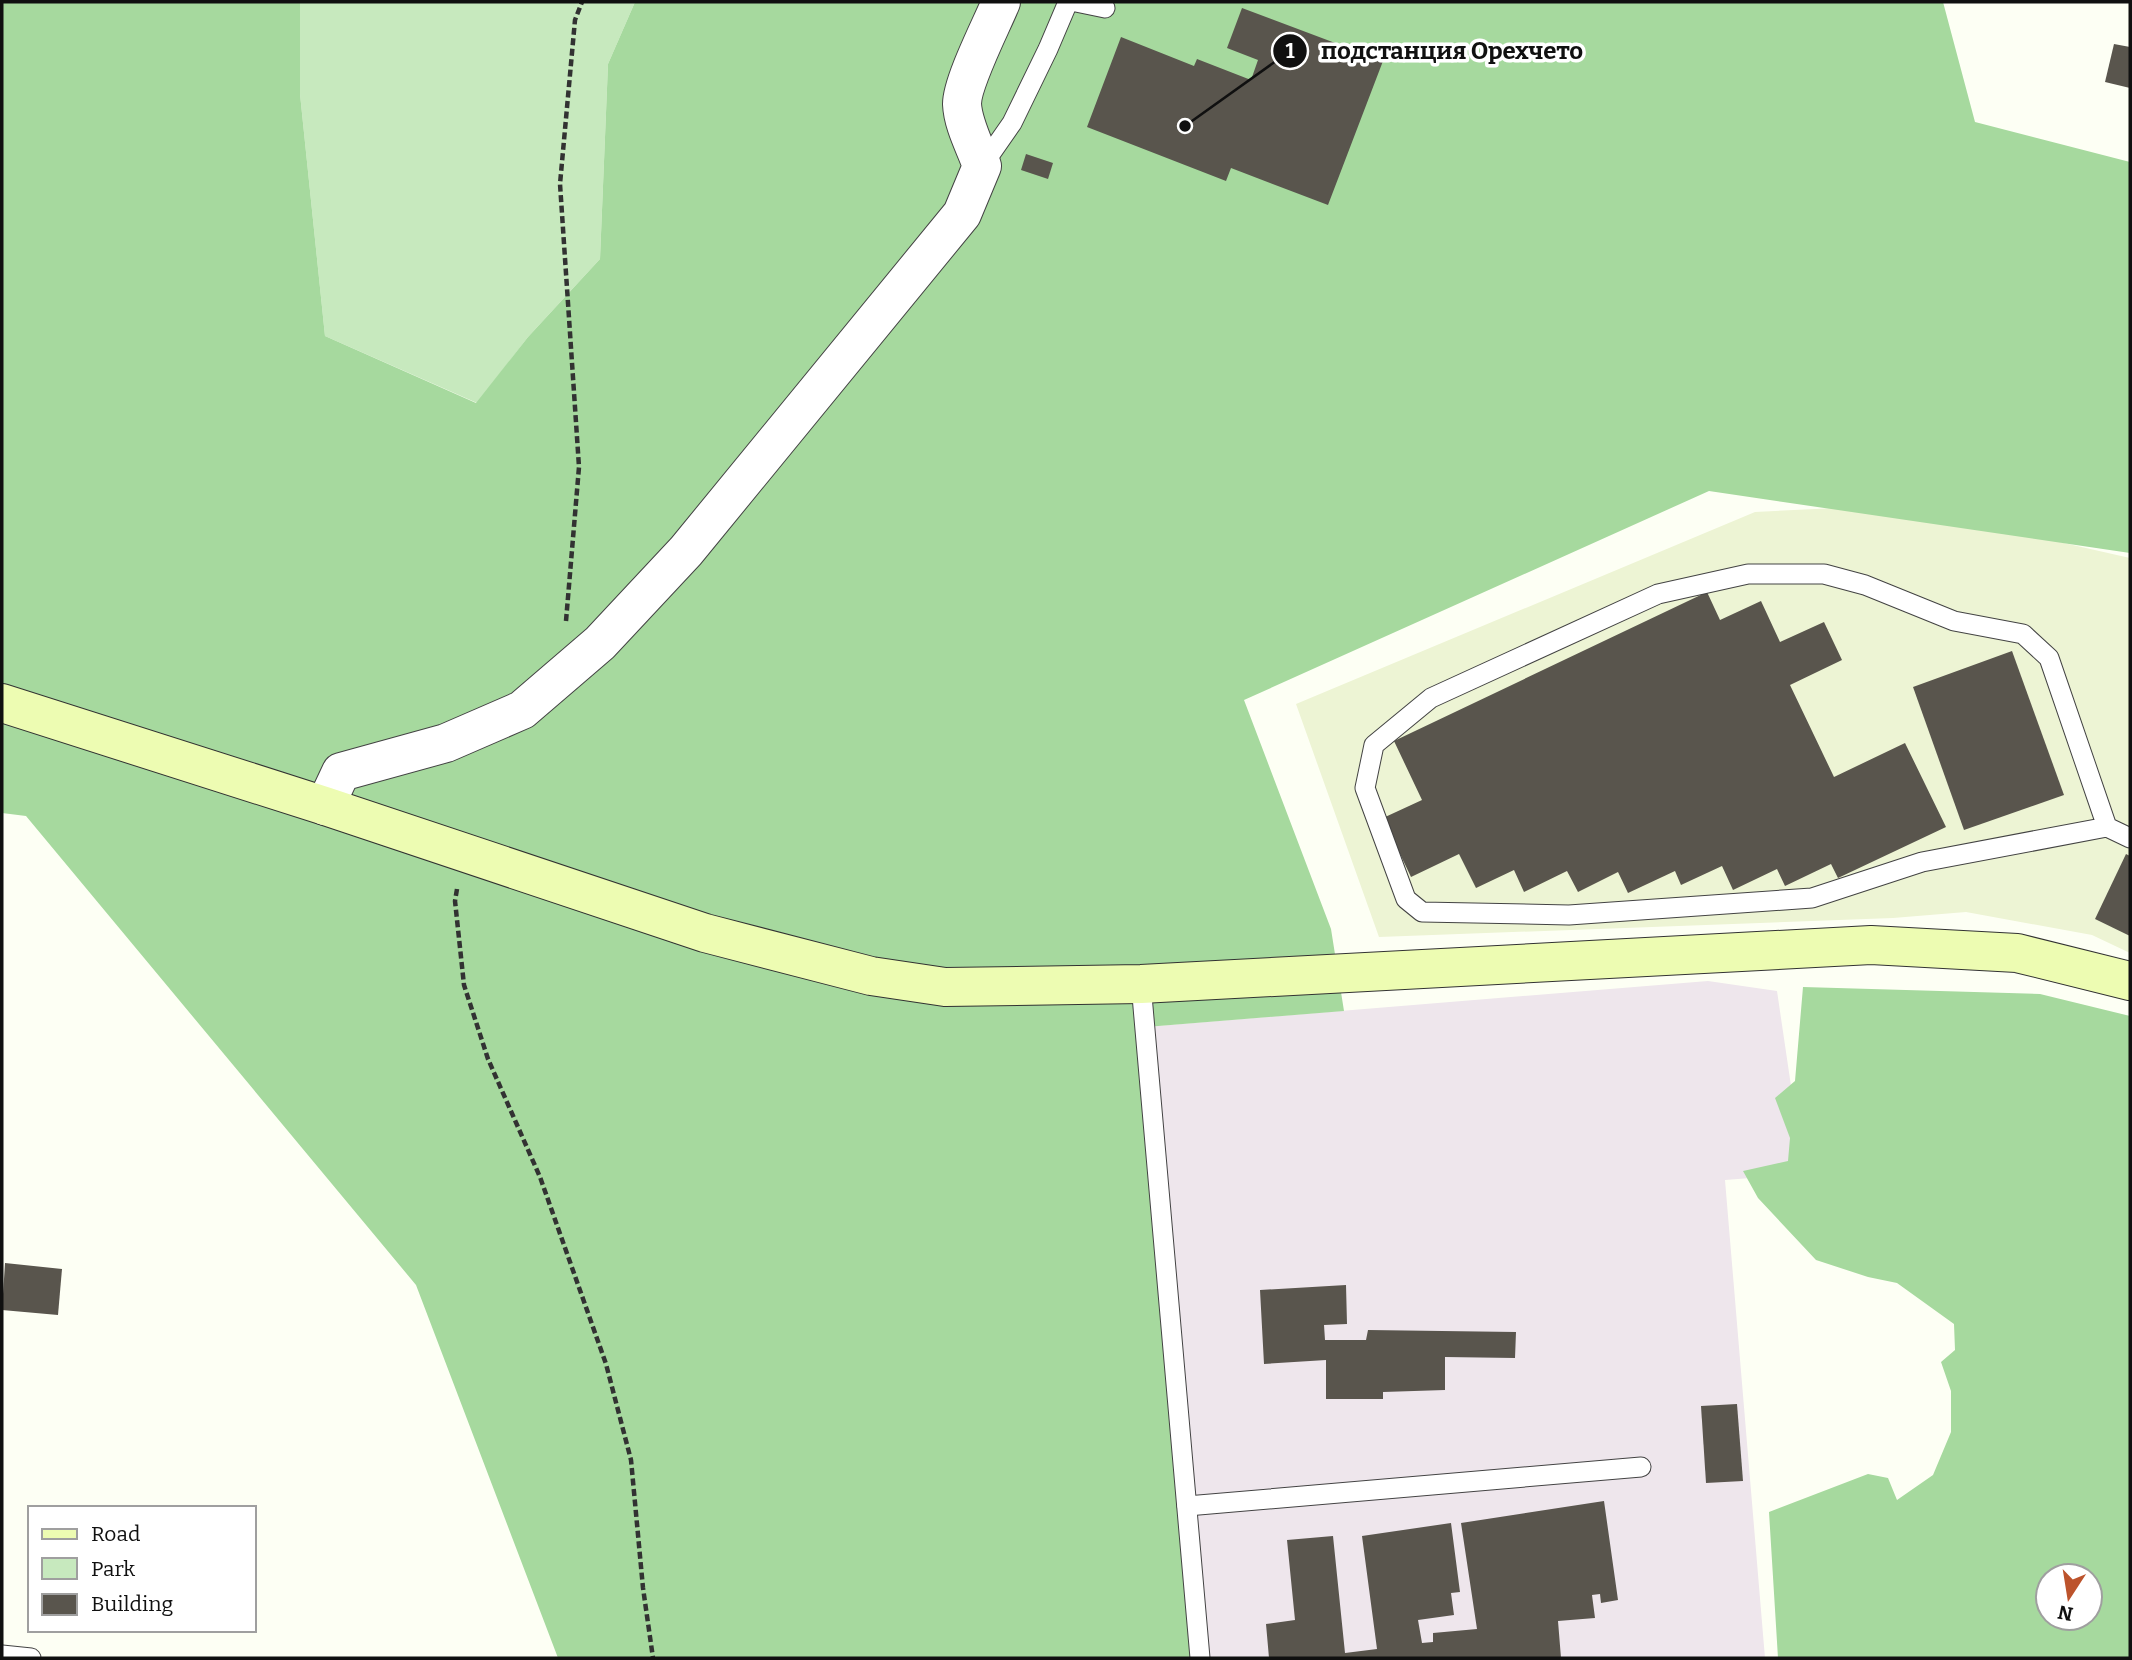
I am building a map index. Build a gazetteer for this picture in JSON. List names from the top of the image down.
{
  "places": ["подстанция Орехчето"],
  "legend": ["Road", "Park", "Building"],
  "north": "bottom"
}
